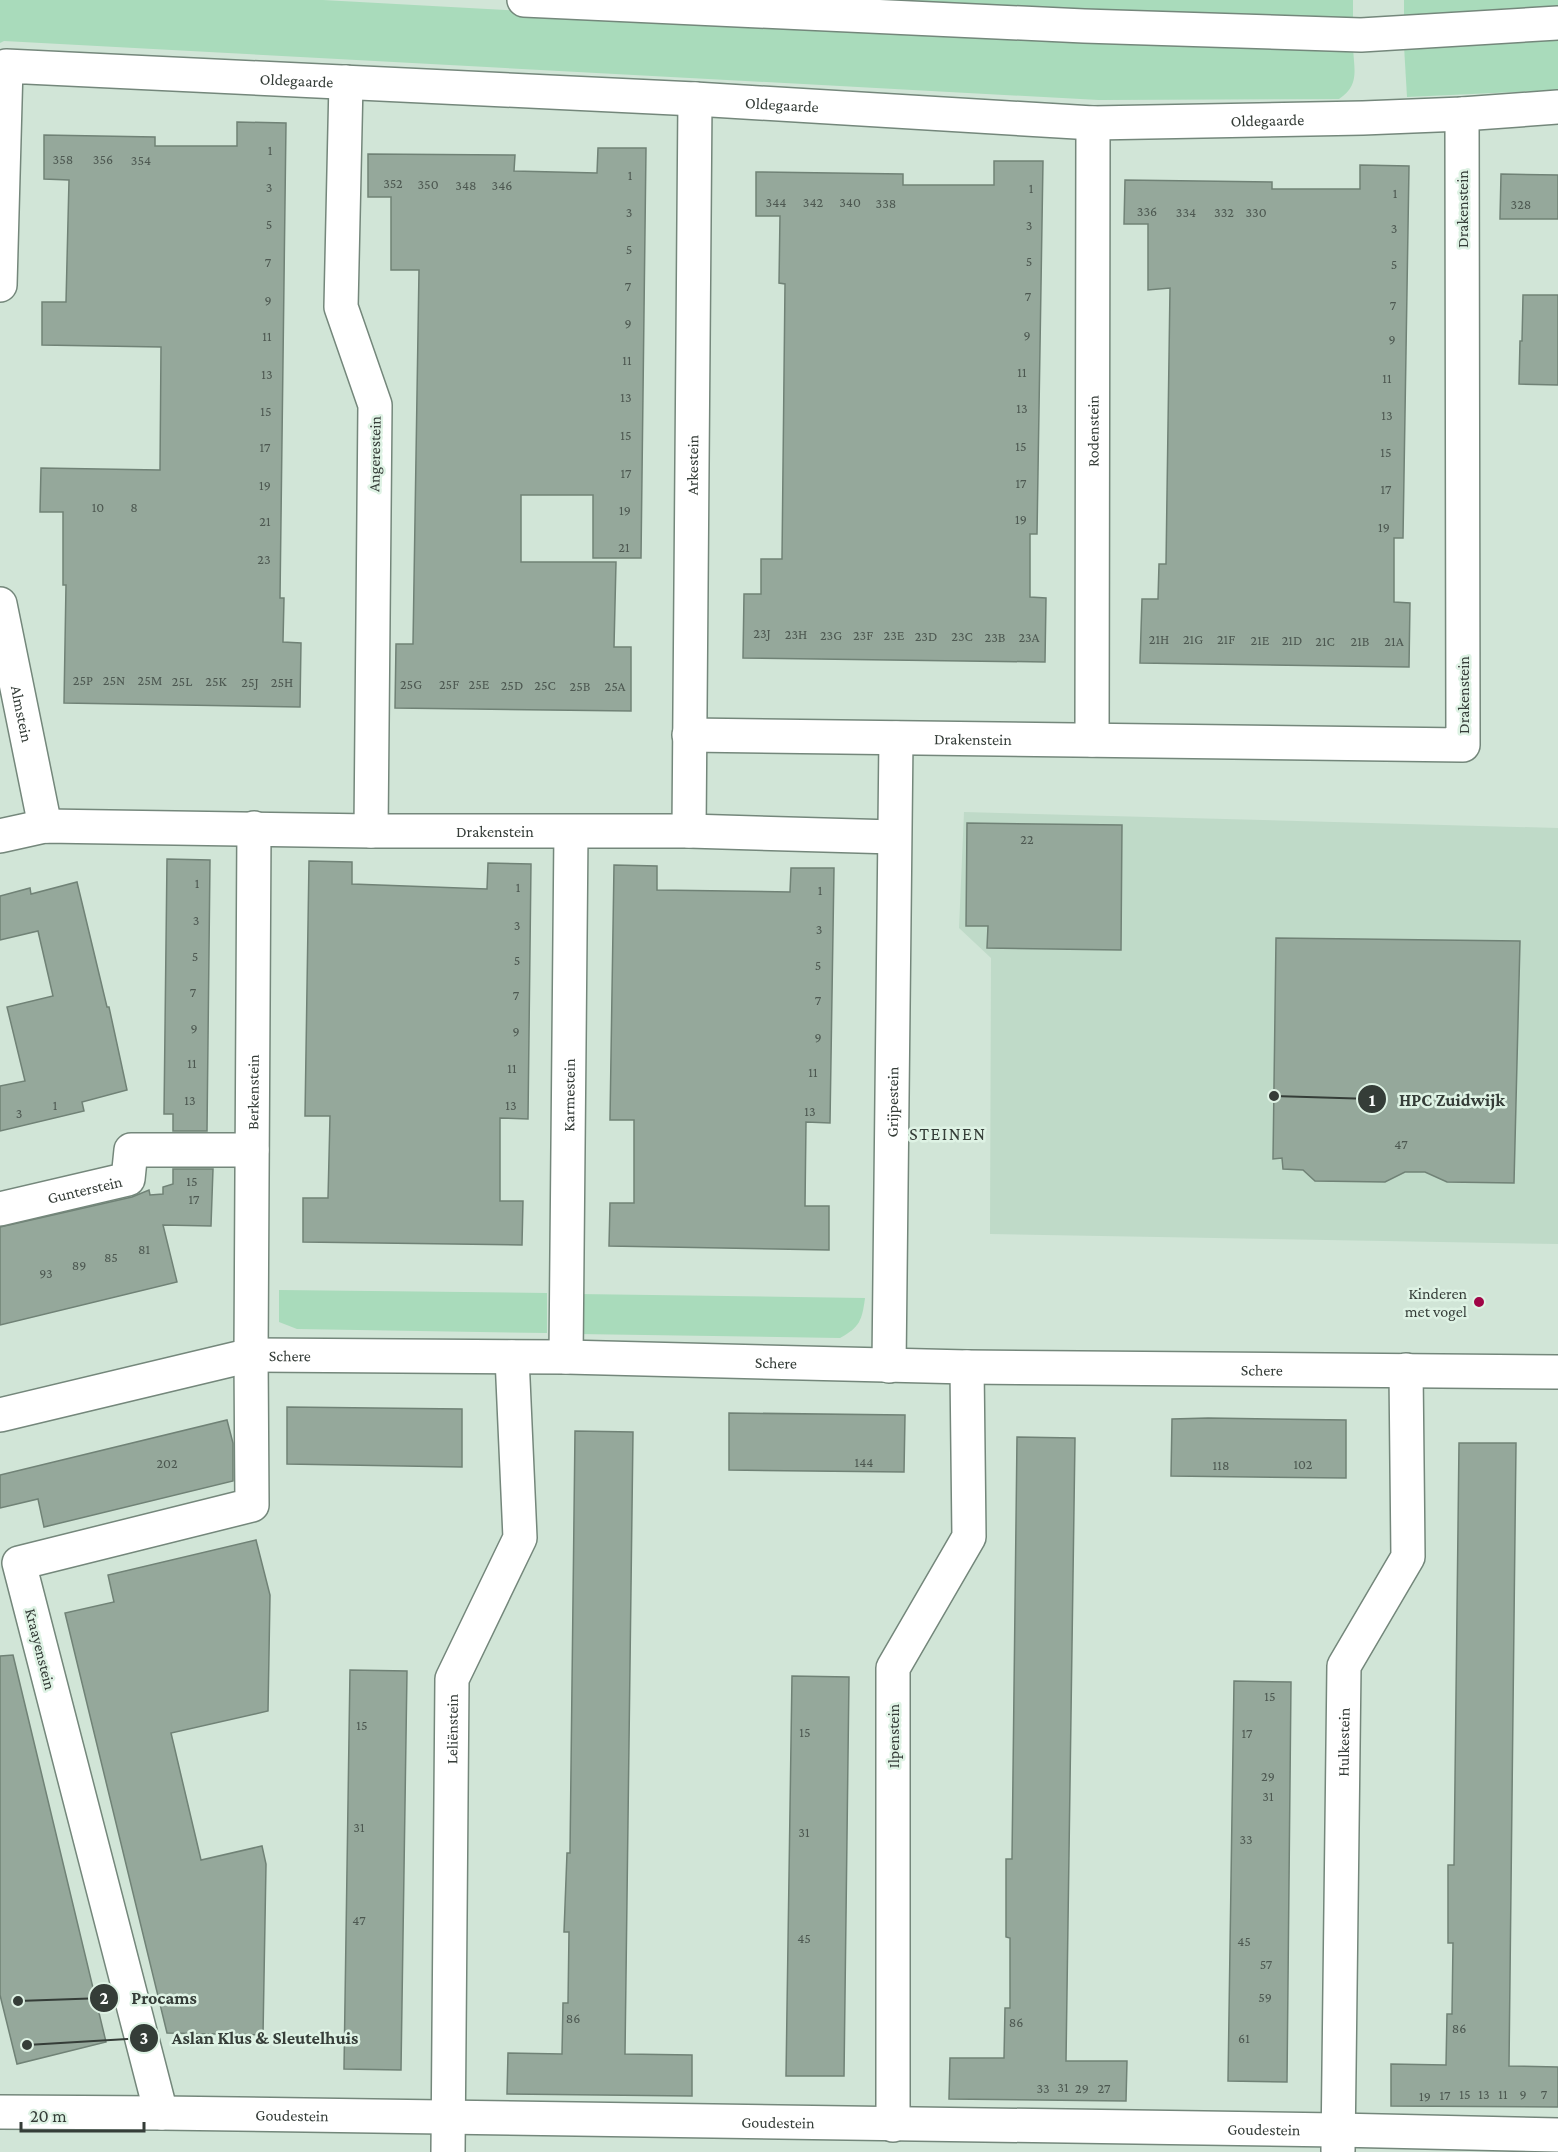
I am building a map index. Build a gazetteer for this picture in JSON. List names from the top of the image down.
{
  "streets": {
    "street": [
      "Oldegaarde",
      "Drakenstein",
      "Rodenstein",
      "Angerestein",
      "Arkestein",
      "Almstein",
      "Berkenstein",
      "Karmestein",
      "Grijpestein",
      "Gunterstein",
      "Schere",
      "Kraayenstein",
      "Leliënstein",
      "Ilpenstein",
      "Hulkestein",
      "Goudestein"
    ]
  },
  "crossings": [
    ["Oldegaarde", "Drakenstein"],
    ["Oldegaarde", "Rodenstein"],
    ["Oldegaarde", "Angerestein"],
    ["Oldegaarde", "Arkestein"],
    ["Drakenstein", "Rodenstein"],
    ["Drakenstein", "Angerestein"],
    ["Drakenstein", "Arkestein"],
    ["Drakenstein", "Almstein"],
    ["Drakenstein", "Berkenstein"],
    ["Drakenstein", "Karmestein"],
    ["Drakenstein", "Grijpestein"],
    ["Berkenstein", "Gunterstein"],
    ["Berkenstein", "Schere"],
    ["Berkenstein", "Kraayenstein"],
    ["Karmestein", "Schere"],
    ["Grijpestein", "Schere"],
    ["Schere", "Kraayenstein"],
    ["Schere", "Leliënstein"],
    ["Schere", "Ilpenstein"],
    ["Schere", "Hulkestein"],
    ["Kraayenstein", "Goudestein"],
    ["Leliënstein", "Goudestein"],
    ["Ilpenstein", "Goudestein"],
    ["Hulkestein", "Goudestein"]
  ],
  "districts": ["STEINEN"],
  "places": [
    "HPC Zuidwijk",
    "Kinderen met vogel",
    "Procams",
    "Aslan Klus & Sleutelhuis"
  ],
  "house_numbers": [
    "1",
    "358",
    "356",
    "354",
    "1",
    "352",
    "350",
    "348",
    "346",
    "3",
    "1",
    "1",
    "344",
    "342",
    "340",
    "338",
    "328",
    "336",
    "3",
    "334",
    "332",
    "330",
    "5",
    "3",
    "3",
    "5",
    "5",
    "7",
    "5",
    "7",
    "7",
    "9",
    "7",
    "9",
    "9",
    "11",
    "9",
    "11",
    "11",
    "13",
    "11",
    "13",
    "13",
    "15",
    "13",
    "15",
    "15",
    "17",
    "15",
    "17",
    "17",
    "19",
    "17",
    "10",
    "8",
    "19",
    "19",
    "21",
    "19",
    "21",
    "23",
    "23J",
    "23H",
    "23G",
    "23F",
    "23E",
    "23D",
    "23C",
    "23B",
    "23A",
    "21H",
    "21G",
    "21F",
    "21E",
    "21D",
    "21C",
    "21B",
    "21A",
    "25P",
    "25N",
    "25M",
    "25L",
    "25K",
    "25J",
    "25H",
    "25G",
    "25F",
    "25E",
    "25D",
    "25C",
    "25B",
    "25A",
    "22",
    "1",
    "1",
    "1",
    "3",
    "3",
    "3",
    "5",
    "5",
    "5",
    "7",
    "7",
    "7",
    "9",
    "9",
    "9",
    "11",
    "11",
    "11",
    "13",
    "1",
    "13",
    "13",
    "3",
    "47",
    "15",
    "17",
    "81",
    "85",
    "89",
    "93",
    "144",
    "202",
    "102",
    "118",
    "15",
    "15",
    "15",
    "17",
    "29",
    "31",
    "31",
    "31",
    "33",
    "47",
    "45",
    "45",
    "57",
    "59",
    "86",
    "86",
    "86",
    "61",
    "31",
    "33",
    "29",
    "27",
    "15",
    "13",
    "11",
    "9",
    "7",
    "17",
    "19"
  ],
  "scale_bar": "20 m"
}
